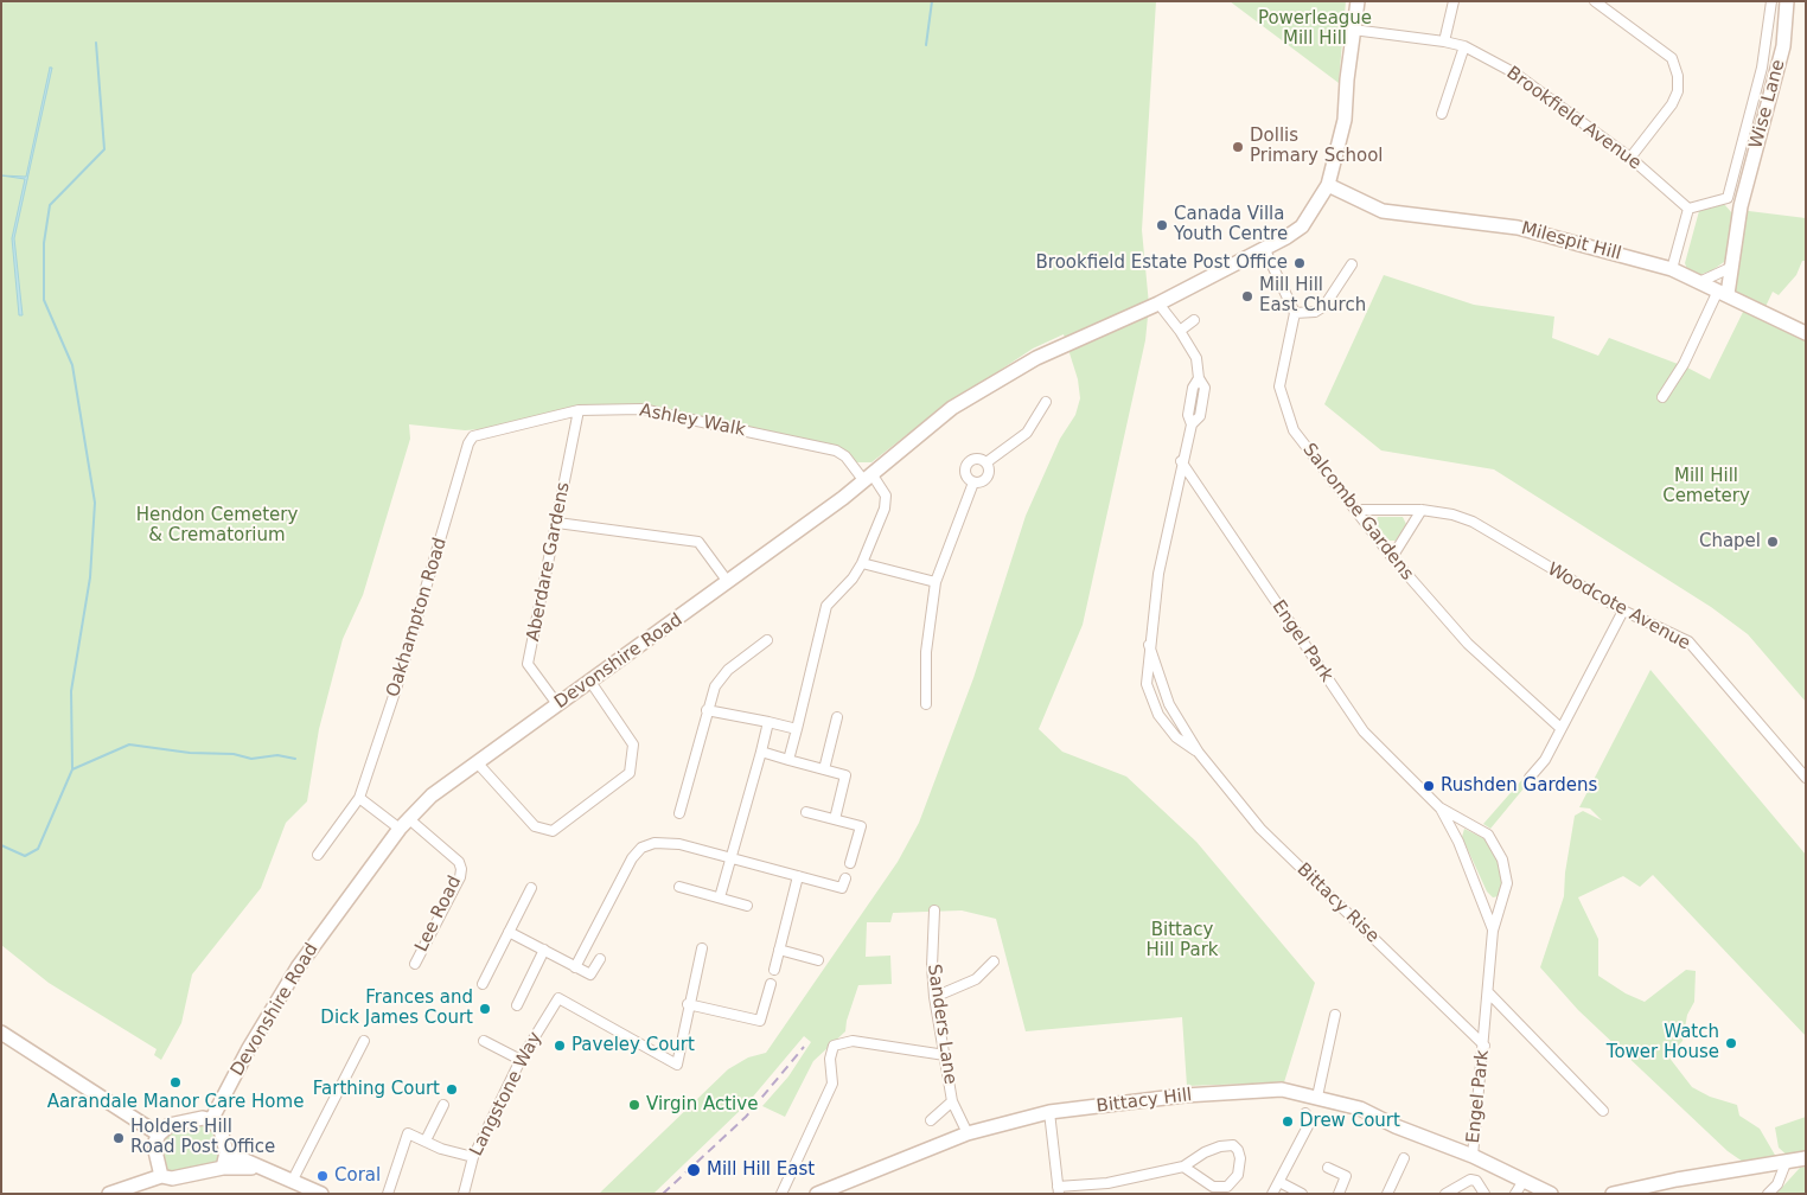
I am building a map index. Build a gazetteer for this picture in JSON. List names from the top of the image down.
{
  "streets": {
    "street": [
      "Wise Lane",
      "Brookfield Avenue",
      "Milespit Hill",
      "Ashley Walk",
      "Salcombe Gardens",
      "Aberdare Gardens",
      "Woodcote Avenue",
      "Oakhampton Road",
      "Engel Park",
      "Devonshire Road",
      "Bittacy Rise",
      "Lee Road",
      "Sanders Lane",
      "Langstone Way",
      "Bittacy Hill"
    ]
  },
  "crossings": [
    ["Wise Lane", "Milespit Hill"],
    ["Brookfield Avenue", "Devonshire Road"],
    ["Milespit Hill", "Devonshire Road"],
    ["Ashley Walk", "Aberdare Gardens"],
    ["Ashley Walk", "Oakhampton Road"],
    ["Ashley Walk", "Devonshire Road"],
    ["Salcombe Gardens", "Woodcote Avenue"],
    ["Aberdare Gardens", "Devonshire Road"],
    ["Engel Park", "Bittacy Rise"],
    ["Engel Park", "Bittacy Hill"],
    ["Devonshire Road", "Bittacy Rise"],
    ["Devonshire Road", "Lee Road"],
    ["Sanders Lane", "Bittacy Hill"]
  ],
  "parks": [
    "Powerleague Mill Hill",
    "Mill Hill Cemetery",
    "Hendon Cemetery & Crematorium",
    "Bittacy Hill Park"
  ],
  "places": [
    "Dollis Primary School",
    "Canada Villa Youth Centre",
    "Brookfield Estate Post Office",
    "Mill Hill East Church",
    "Chapel",
    "Rushden Gardens",
    "Frances and Dick James Court",
    "Watch Tower House",
    "Paveley Court",
    "Aarandale Manor Care Home",
    "Farthing Court",
    "Virgin Active",
    "Drew Court",
    "Holders Hill Road Post Office",
    "Mill Hill East",
    "Coral"
  ]
}
